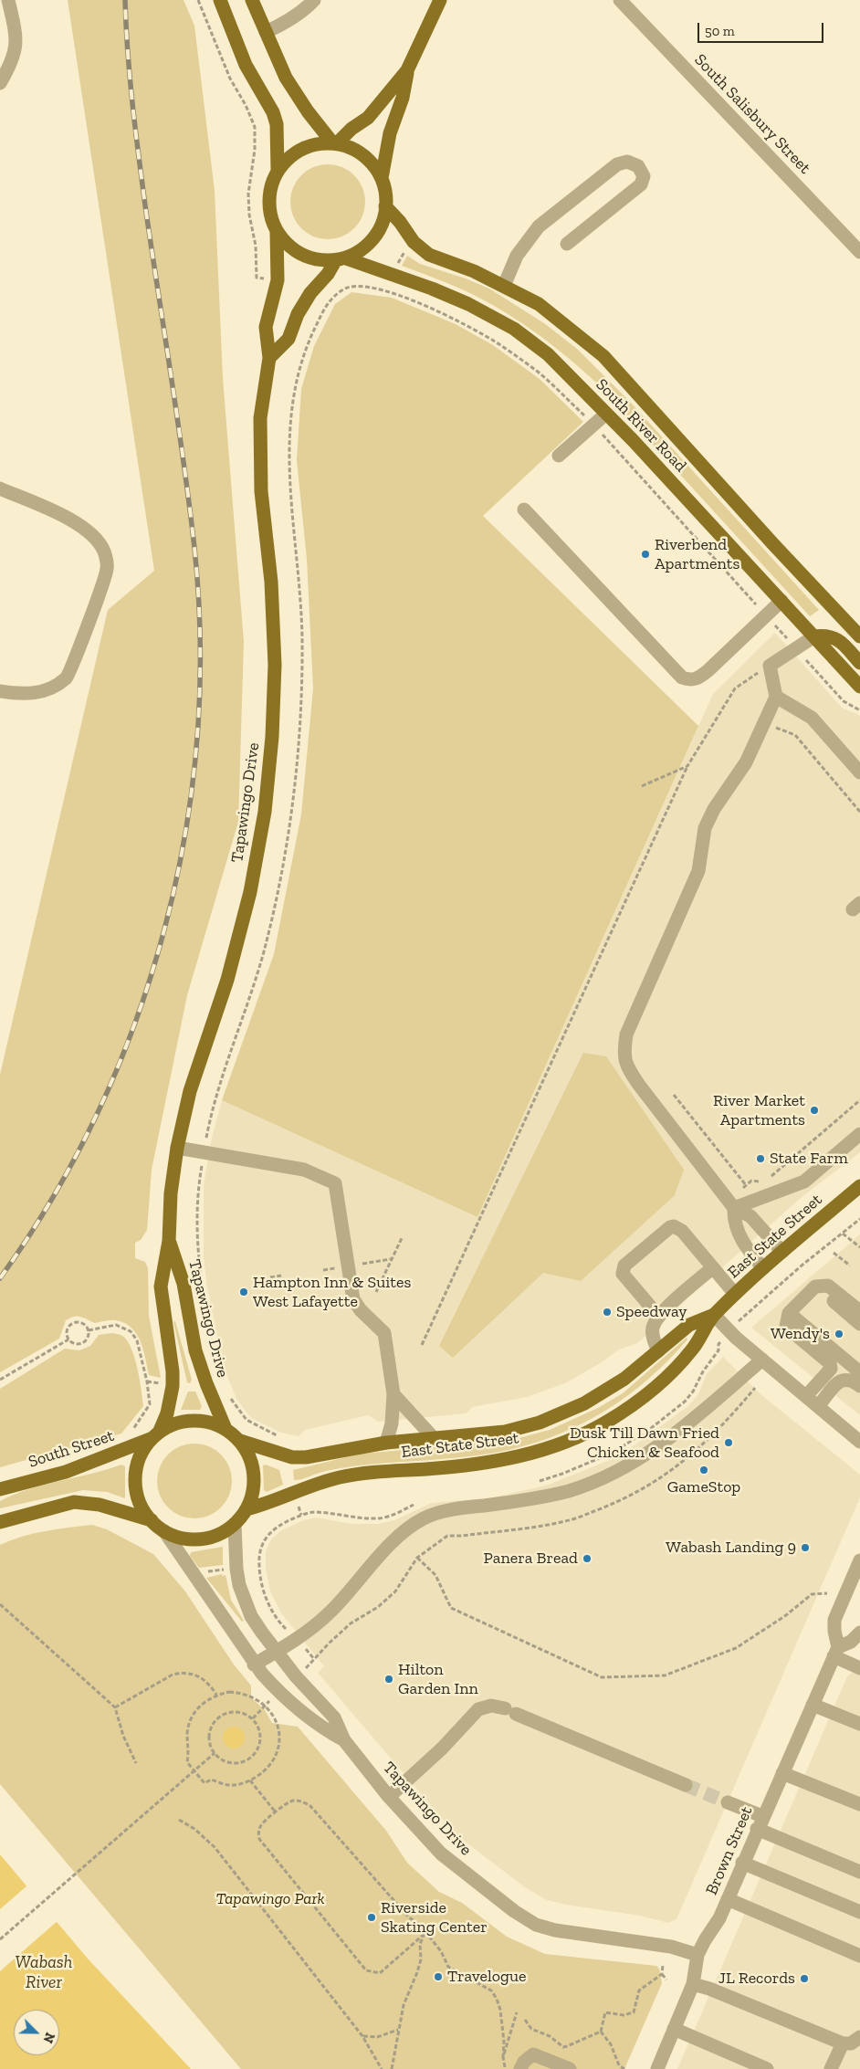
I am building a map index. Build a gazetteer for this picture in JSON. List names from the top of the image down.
{
  "streets": {
    "main road": [
      "South River Road",
      "Tapawingo Drive",
      "East State Street",
      "South Street"
    ],
    "street": ["South Salisbury Street", "Brown Street"]
  },
  "crossings": [
    ["South River Road", "Tapawingo Drive"],
    ["Tapawingo Drive", "East State Street"],
    ["Tapawingo Drive", "South Street"],
    ["Tapawingo Drive", "Brown Street"],
    ["East State Street", "South Street"]
  ],
  "water": ["Wabash River"],
  "parks": ["Tapawingo Park"],
  "places": [
    "Riverbend Apartments",
    "River Market Apartments",
    "State Farm",
    "Hampton Inn & Suites West Lafayette",
    "Speedway",
    "Wendy's",
    "Dusk Till Dawn Fried Chicken & Seafood",
    "GameStop",
    "Wabash Landing 9",
    "Panera Bread",
    "Hilton Garden Inn",
    "Riverside Skating Center",
    "Travelogue",
    "JL Records"
  ],
  "scale_bar": "50 m",
  "north": "bottom right"
}
